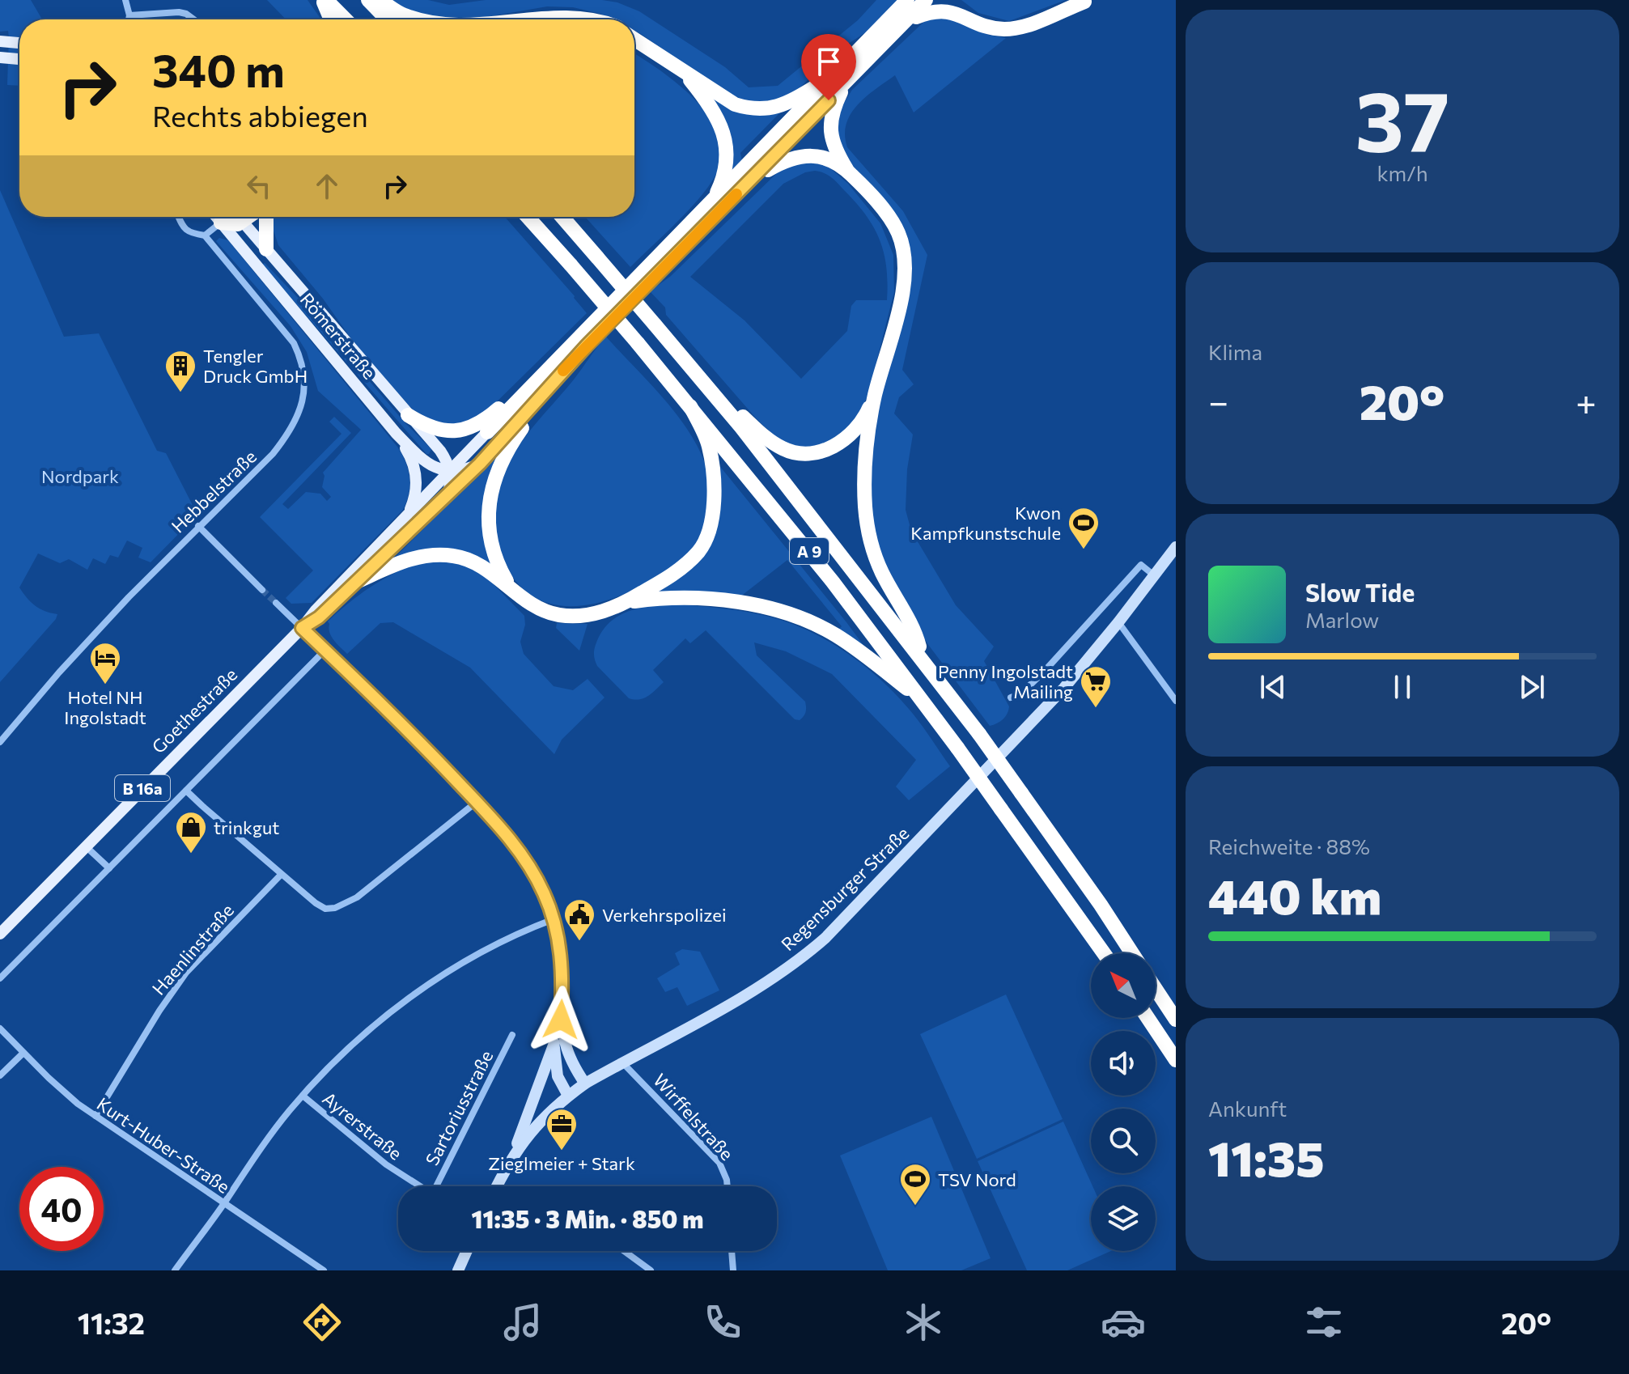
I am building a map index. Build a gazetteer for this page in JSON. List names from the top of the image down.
{
  "streets": {
    "highway": ["A 9", "B 16a"],
    "main road": ["Römerstraße", "Goethestraße"],
    "street": [
      "Hebbelstraße",
      "Regensburger Straße",
      "Haenlinstraße",
      "Sartoriusstraße",
      "Wirffelstraße",
      "Ayrerstraße",
      "Kurt-Huber-Straße"
    ]
  },
  "crossings": [
    ["Römerstraße", "B 16a"],
    ["A 9", "B 16a"],
    ["Goethestraße", "B 16a"],
    ["Regensburger Straße", "Wirffelstraße"],
    ["Haenlinstraße", "Kurt-Huber-Straße"]
  ],
  "parks": ["Nordpark"],
  "places": {
    "building": ["Tengler Druck GmbH"],
    "sports": ["Kwon Kampfkunstschule", "TSV Nord"],
    "hotel": ["Hotel NH Ingolstadt"],
    "supermarket": ["Penny Ingolstadt Mailing"],
    "shop": ["trinkgut"],
    "public building": ["Verkehrspolizei"],
    "office": ["Zieglmeier + Stark"]
  },
  "north": "top left",
  "page": {
    "tile": [
      ["37", "km/h"],
      "Klima",
      ["Reichweite · 88%", "440 km"],
      ["Ankunft", "11:35"]
    ],
    "turn": ["340 m", "Rechts abbiegen"],
    "heat": ["−", "20°", "+"],
    "song": ["Slow Tide", "Marlow"],
    "limit": "40",
    "trip": "11:35 · 3 Min. · 850 m",
    "tabs": ["11:32", "20°"]
  }
}
